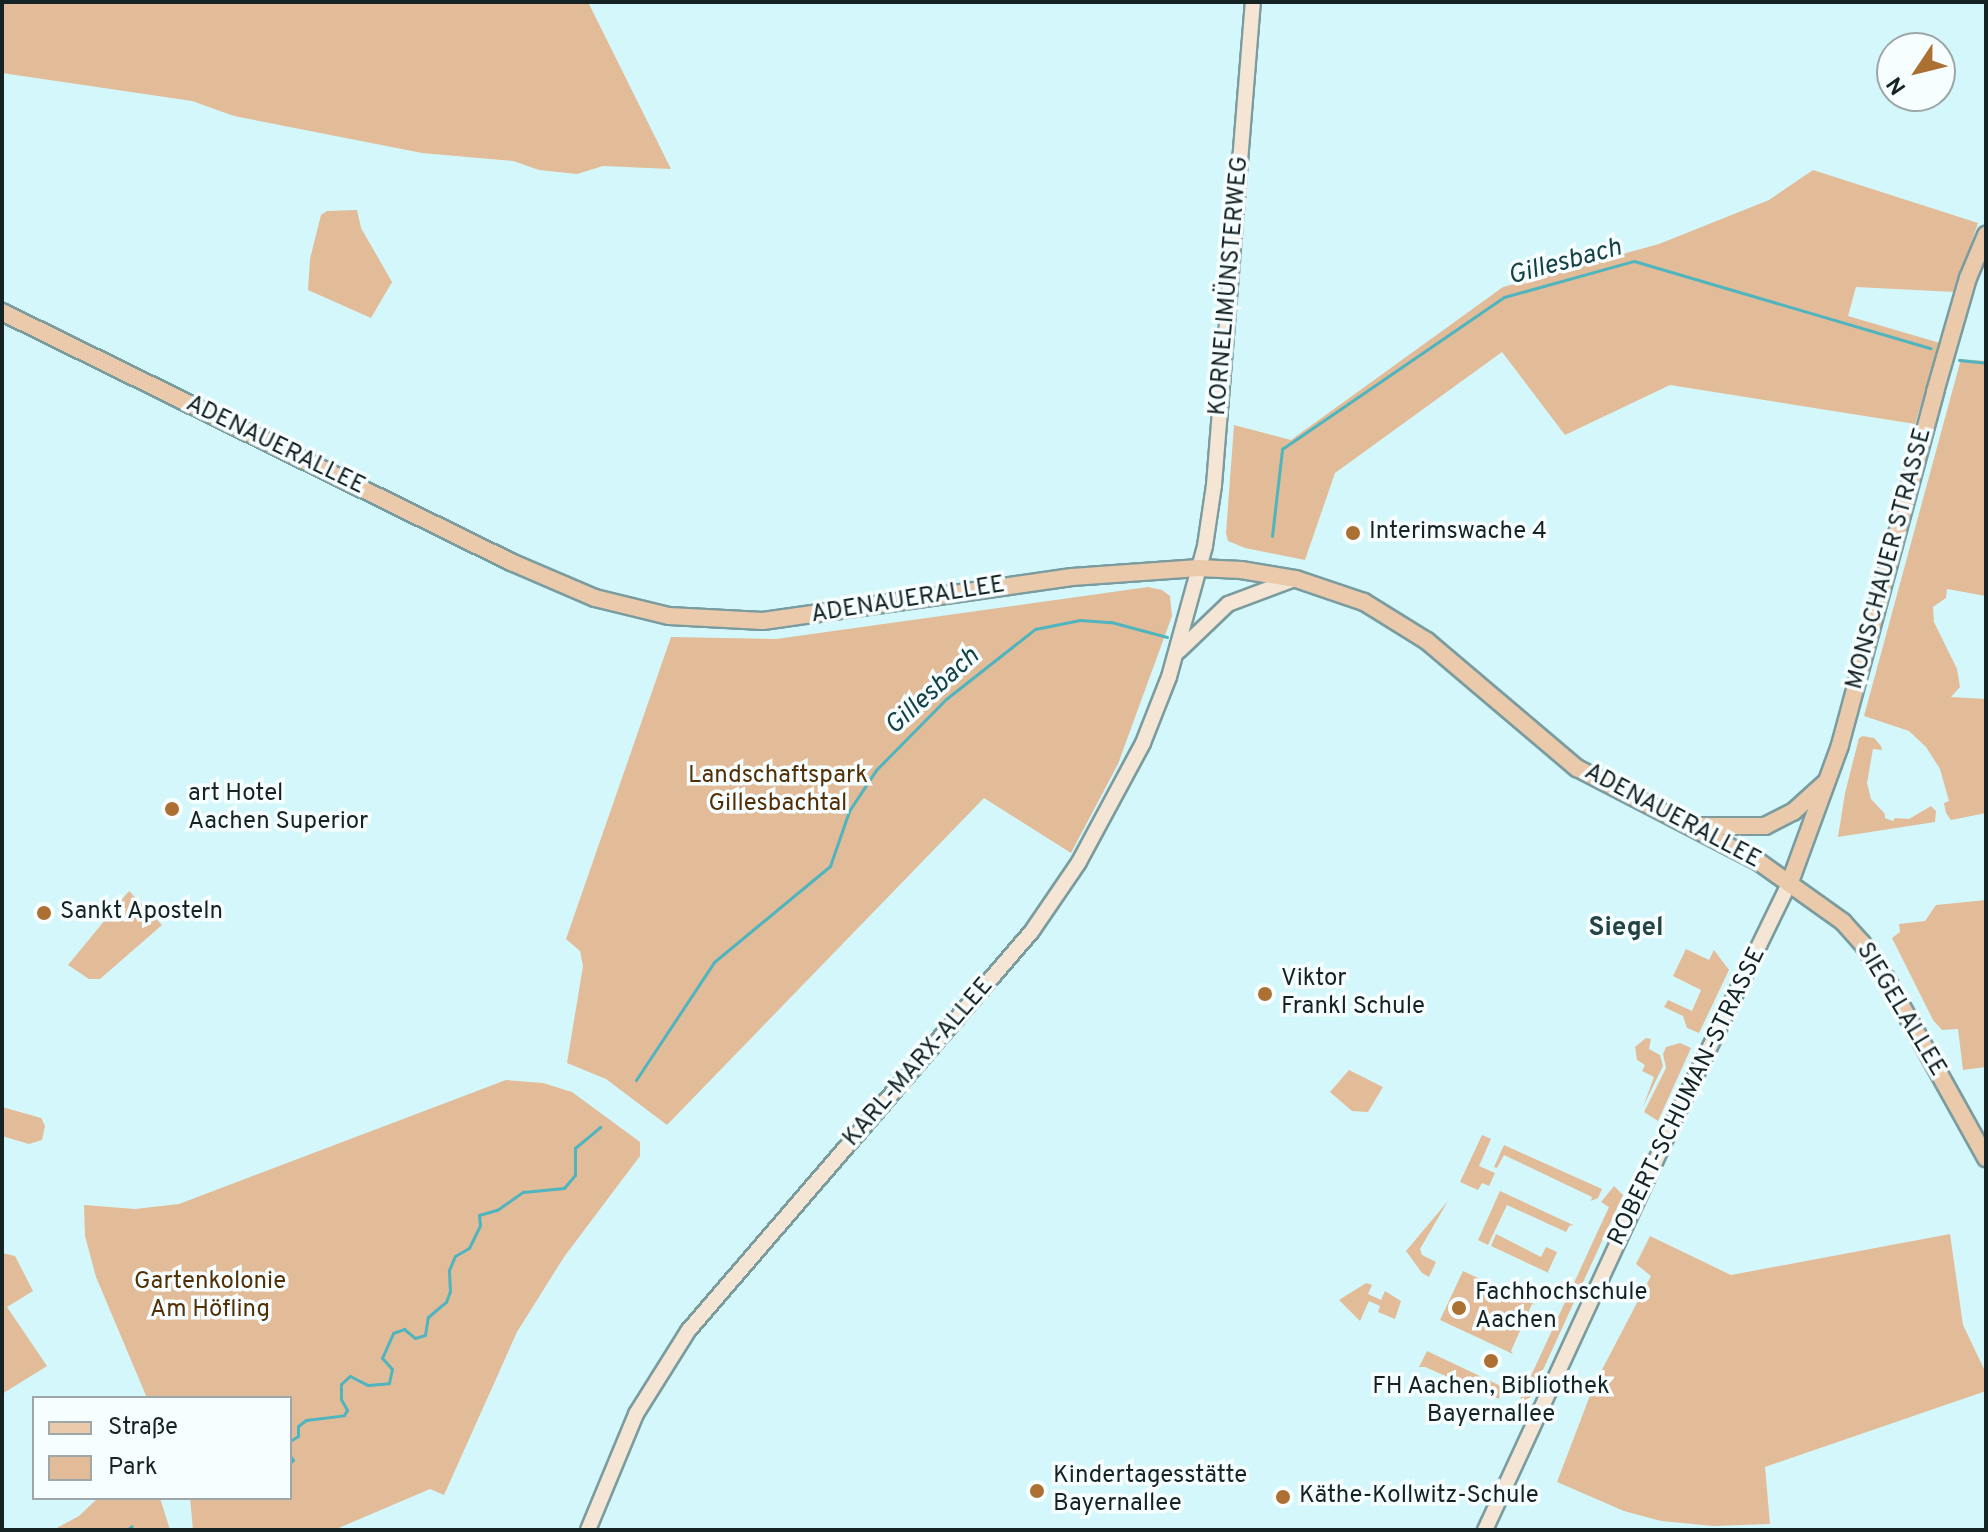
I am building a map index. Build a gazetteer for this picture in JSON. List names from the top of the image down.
{
  "streets": {
    "main road": ["ADENAUERALLEE", "MONSCHAUER STRASSE", "SIEGELALLEE"],
    "street": ["KORNELIMÜNSTERWEG", "KARL-MARX-ALLEE", "ROBERT-SCHUMAN-STRASSE"]
  },
  "crossings": [
    ["KORNELIMÜNSTERWEG", "ADENAUERALLEE"],
    ["KORNELIMÜNSTERWEG", "KARL-MARX-ALLEE"],
    ["ADENAUERALLEE", "MONSCHAUER STRASSE"],
    ["ADENAUERALLEE", "SIEGELALLEE"],
    ["ADENAUERALLEE", "KARL-MARX-ALLEE"],
    ["ADENAUERALLEE", "ROBERT-SCHUMAN-STRASSE"],
    ["MONSCHAUER STRASSE", "SIEGELALLEE"],
    ["MONSCHAUER STRASSE", "ROBERT-SCHUMAN-STRASSE"],
    ["SIEGELALLEE", "ROBERT-SCHUMAN-STRASSE"]
  ],
  "districts": ["Siegel"],
  "water": ["Gillesbach"],
  "parks": ["Landschaftspark Gillesbachtal", "Gartenkolonie Am Höfling"],
  "places": [
    "Interimswache 4",
    "art Hotel Aachen Superior",
    "Sankt Aposteln",
    "Viktor Frankl Schule",
    "Fachhochschule Aachen",
    "FH Aachen, Bibliothek Bayernallee",
    "Kindertagesstätte Bayernallee",
    "Käthe-Kollwitz-Schule"
  ],
  "legend": ["Straße", "Park"],
  "north": "bottom left"
}
